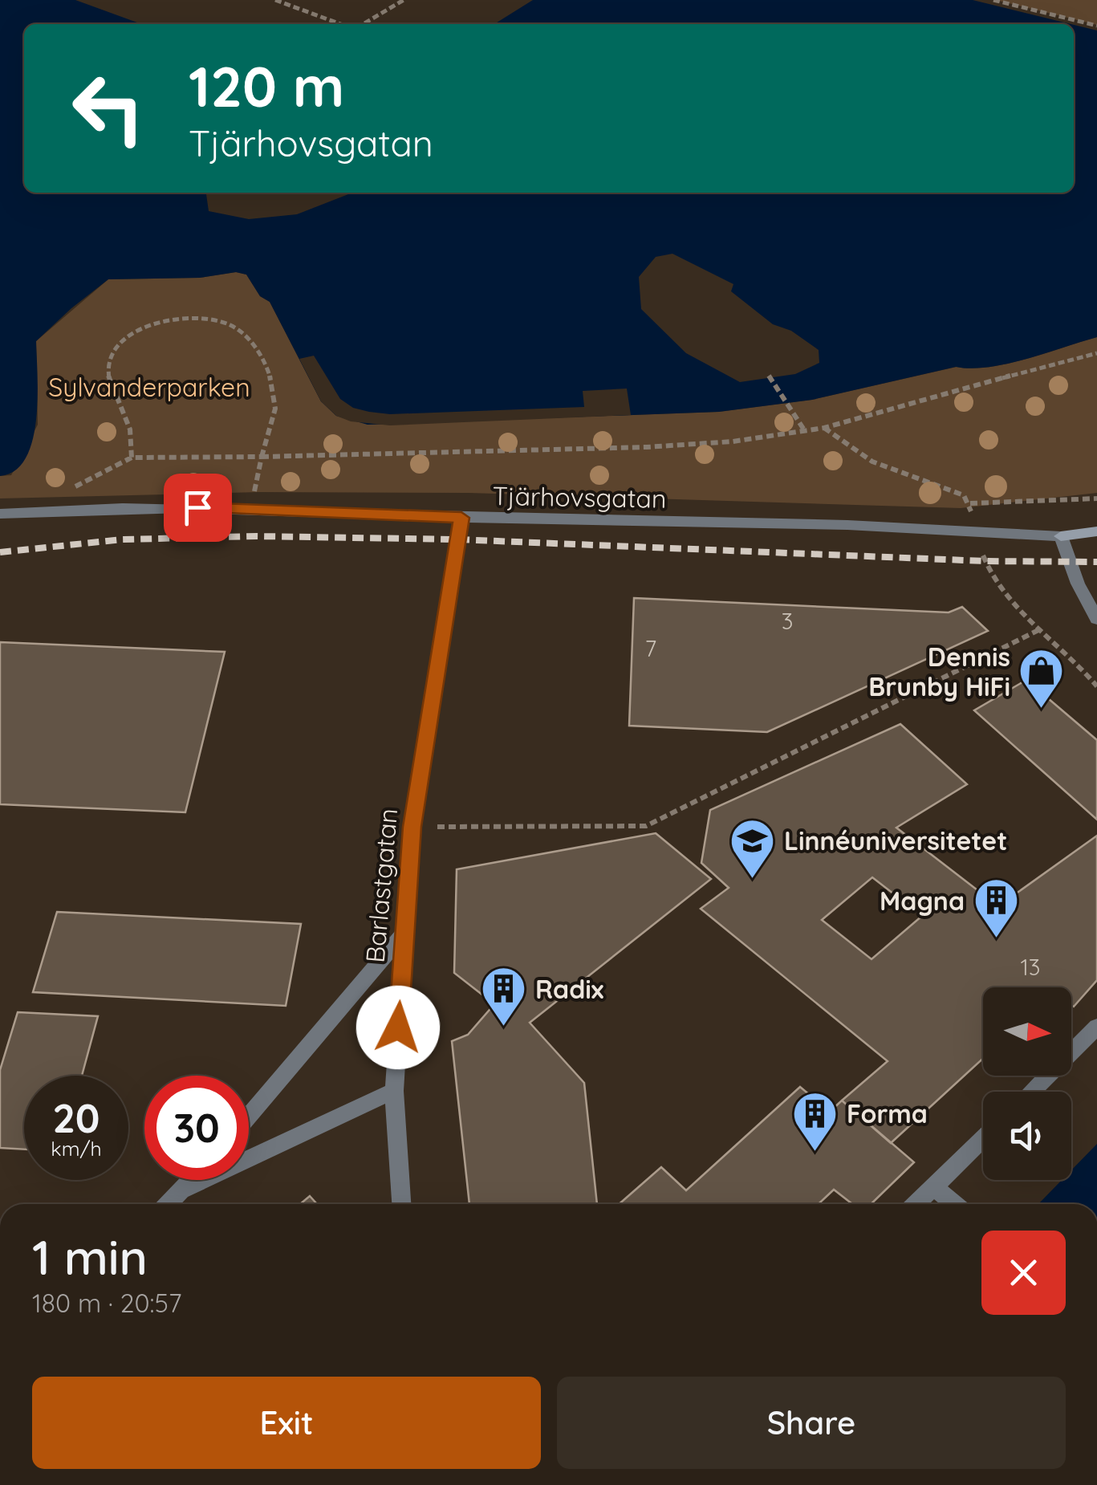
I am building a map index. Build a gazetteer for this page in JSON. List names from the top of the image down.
{
  "streets": {
    "street": ["Tjärhovsgatan", "Barlastgatan"]
  },
  "crossings": [
    ["Tjärhovsgatan", "Barlastgatan"]
  ],
  "parks": ["Sylvanderparken"],
  "places": {
    "shop": ["Dennis Brunby HiFi"],
    "school or university": ["Linnéuniversitetet"],
    "building": ["Magna", "Radix", "Forma"]
  },
  "house_numbers": ["3", "7", "13"],
  "north": "right",
  "page": {
    "turn": ["120 m", "Tjärhovsgatan"],
    "speed": "20 km/h",
    "limit": "30",
    "heading": ["1 min", "180 m · 20:57"],
    "buttons": ["Exit", "Share"]
  }
}
